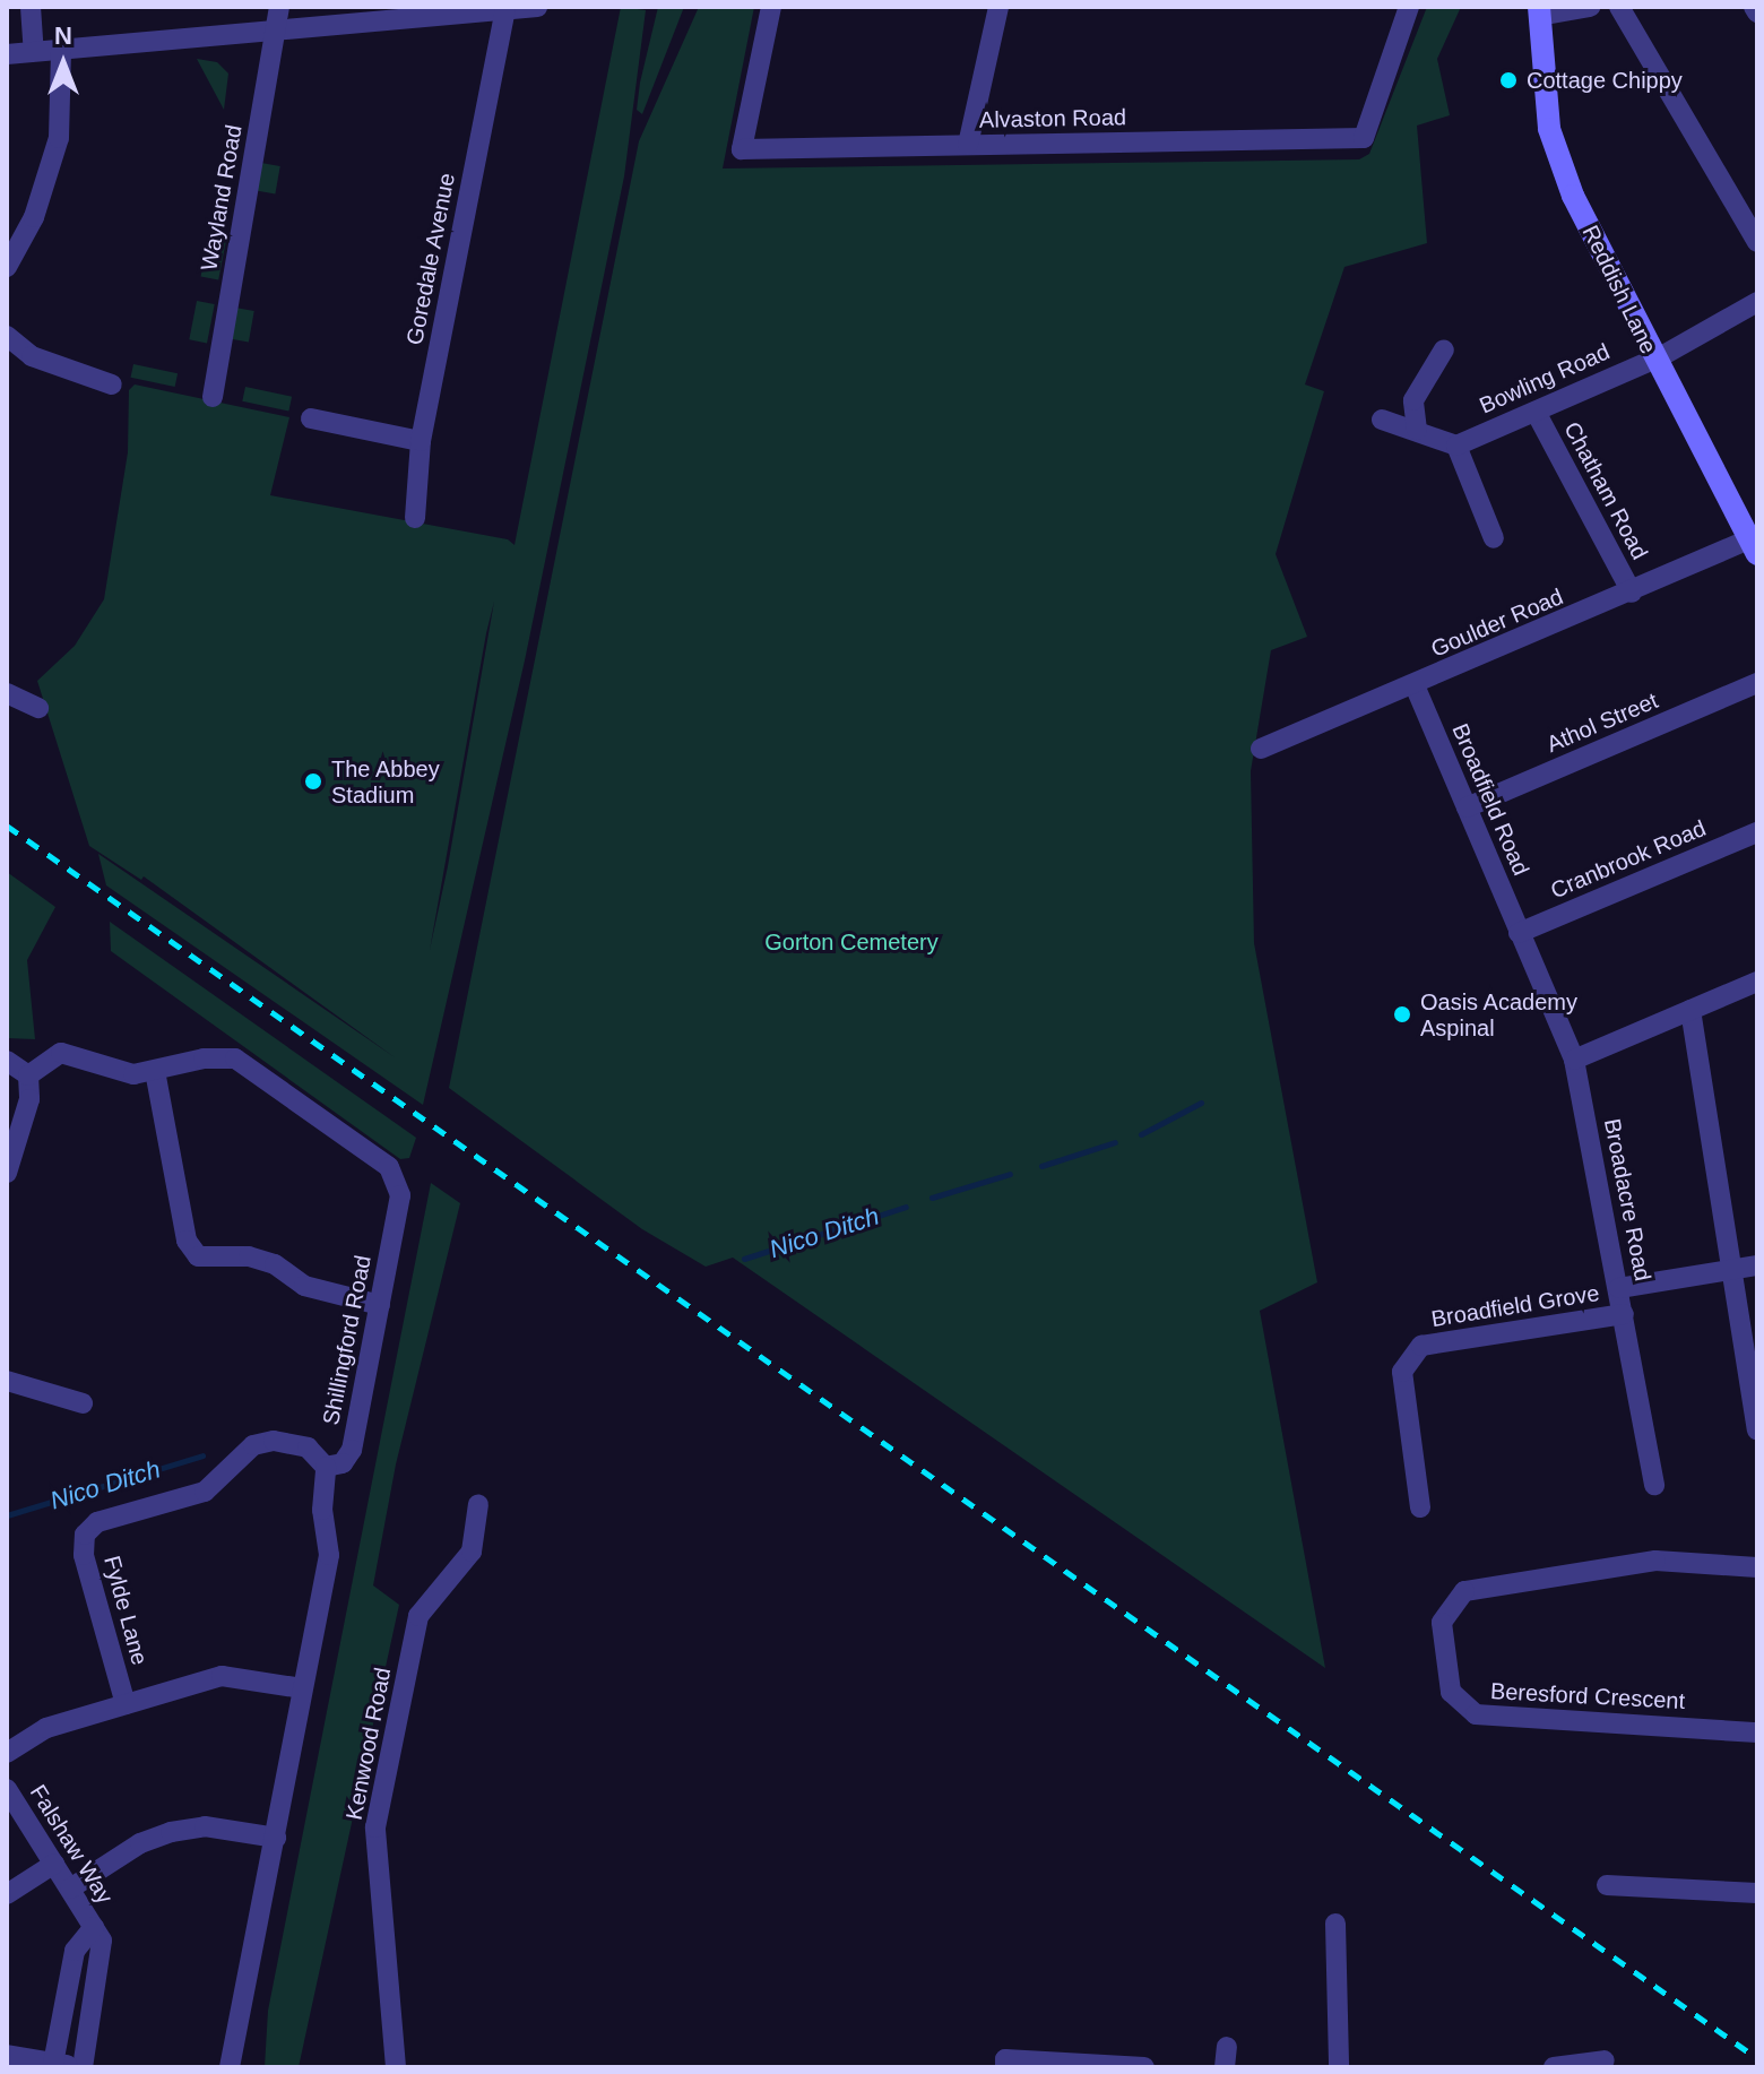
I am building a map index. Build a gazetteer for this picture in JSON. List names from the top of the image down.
{
  "streets": {
    "main road": ["Reddish Lane"],
    "street": [
      "Alvaston Road",
      "Wayland Road",
      "Goredale Avenue",
      "Bowling Road",
      "Chatham Road",
      "Goulder Road",
      "Athol Street",
      "Broadfield Road",
      "Cranbrook Road",
      "Broadacre Road",
      "Broadfield Grove",
      "Shillingford Road",
      "Fylde Lane",
      "Beresford Crescent",
      "Kenwood Road",
      "Falshaw Way"
    ]
  },
  "crossings": [
    ["Reddish Lane", "Bowling Road"],
    ["Reddish Lane", "Goulder Road"],
    ["Bowling Road", "Chatham Road"],
    ["Chatham Road", "Goulder Road"],
    ["Goulder Road", "Broadfield Road"],
    ["Athol Street", "Broadfield Road"],
    ["Broadfield Road", "Cranbrook Road"],
    ["Broadfield Road", "Broadacre Road"],
    ["Cranbrook Road", "Broadacre Road"],
    ["Broadacre Road", "Broadfield Grove"],
    ["Shillingford Road", "Fylde Lane"]
  ],
  "water": ["Nico Ditch"],
  "parks": ["Gorton Cemetery"],
  "places": ["Cottage Chippy", "The Abbey Stadium", "Oasis Academy Aspinal"],
  "north": "top"
}
